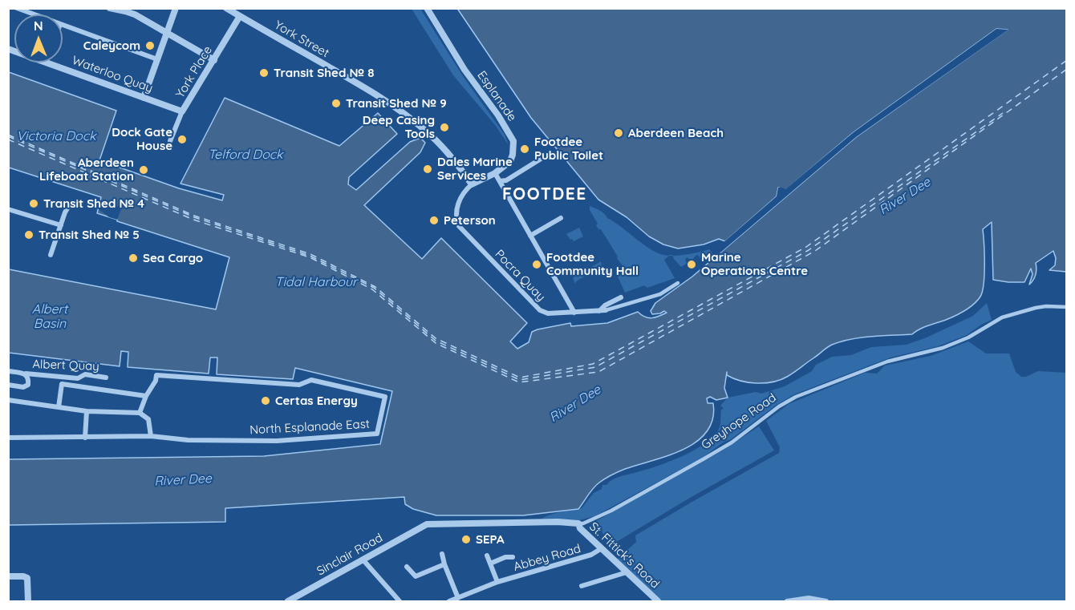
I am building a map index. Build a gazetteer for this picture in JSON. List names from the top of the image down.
{
  "streets": {
    "street": [
      "York Street",
      "York Place",
      "Waterloo Quay",
      "Esplanade",
      "Pocra Quay",
      "Albert Quay",
      "Greyhope Road",
      "North Esplanade East",
      "Sinclair Road",
      "St. Fittick's Road",
      "Abbey Road"
    ]
  },
  "crossings": [
    ["York Street", "York Place"],
    ["York Street", "Esplanade"],
    ["York Street", "Pocra Quay"],
    ["York Place", "Waterloo Quay"],
    ["Esplanade", "Pocra Quay"],
    ["Greyhope Road", "Sinclair Road"],
    ["Greyhope Road", "St. Fittick's Road"],
    ["St. Fittick's Road", "Abbey Road"]
  ],
  "districts": ["FOOTDEE"],
  "water": [
    "Victoria Dock",
    "Telford Dock",
    "River Dee",
    "Tidal Harbour",
    "Albert Basin"
  ],
  "places": [
    "Caleycom",
    "Transit Shed № 8",
    "Transit Shed № 9",
    "Deep Casing Tools",
    "Aberdeen Beach",
    "Dock Gate House",
    "Footdee Public Toilet",
    "Dales Marine Services",
    "Aberdeen Lifeboat Station",
    "Transit Shed № 4",
    "Peterson",
    "Transit Shed № 5",
    "Sea Cargo",
    "Footdee Community Hall",
    "Marine Operations Centre",
    "Certas Energy",
    "SEPA"
  ],
  "north": "top"
}
